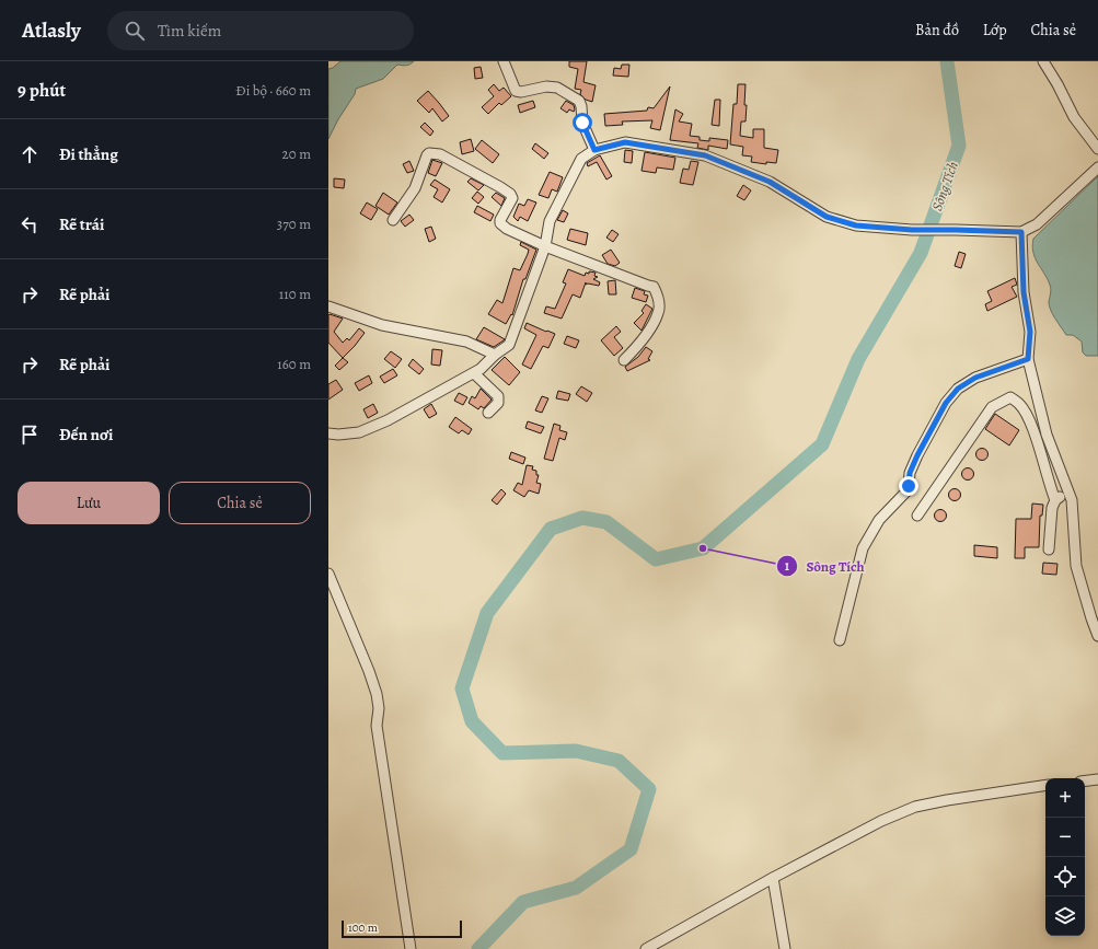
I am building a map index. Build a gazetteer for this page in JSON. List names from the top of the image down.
{
  "water": ["Sông Tích"],
  "places": ["Sông Tích"],
  "scale_bar": "100 m",
  "page": {
    "header": "Atlasly",
    "search": "Tìm kiếm",
    "nav": ["Bản đồ", "Lớp", "Chia sẻ"],
    "heading": ["9 phút", "Đi bộ · 660 m"],
    "list": [
      ["Đi thẳng", "20 m"],
      ["Rẽ trái", "370 m"],
      ["Rẽ phải", "110 m"],
      ["Rẽ phải", "160 m"],
      "Đến nơi"
    ],
    "buttons": ["Lưu", "Chia sẻ"],
    "map_buttons": ["+", "−"],
    "scale": "100 m"
  }
}
